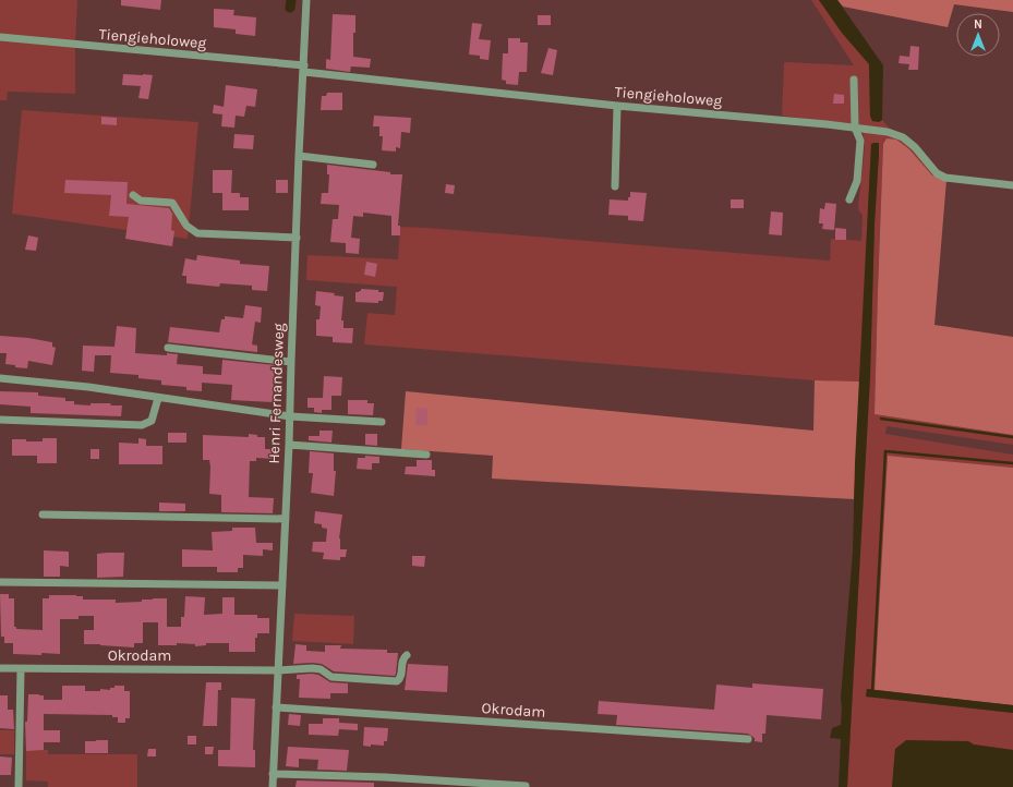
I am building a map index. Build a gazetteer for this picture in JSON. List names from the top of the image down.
{
  "streets": {
    "street": ["Tiengieholoweg", "Henri Fernandesweg", "Okrodam"]
  },
  "crossings": [
    ["Tiengieholoweg", "Henri Fernandesweg"],
    ["Henri Fernandesweg", "Okrodam"]
  ],
  "north": "top"
}
